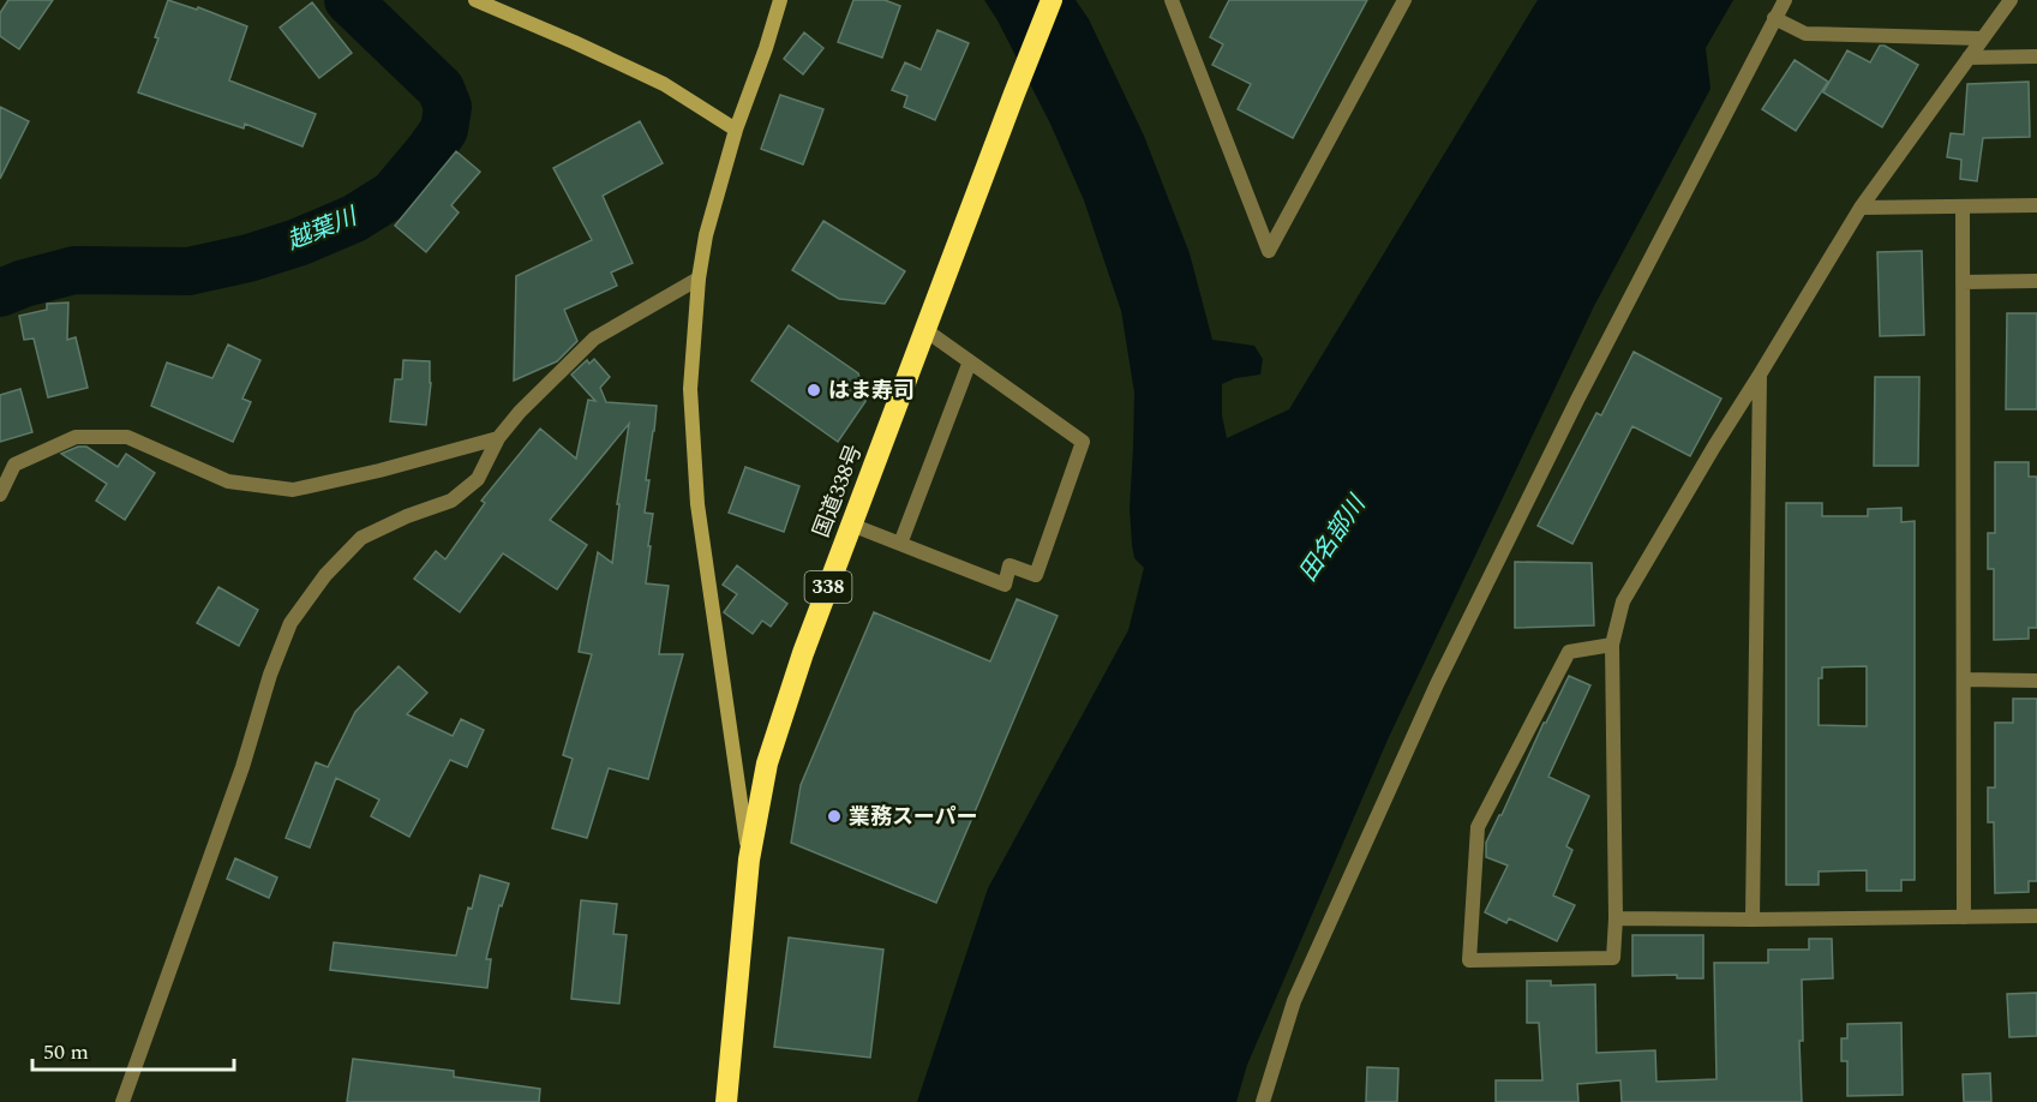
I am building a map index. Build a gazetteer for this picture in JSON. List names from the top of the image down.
{
  "streets": {
    "highway": ["国道338号", "338"]
  },
  "water": ["越葉川", "田名部川"],
  "places": ["はま寿司", "業務スーパー"],
  "scale_bar": "50 m"
}
